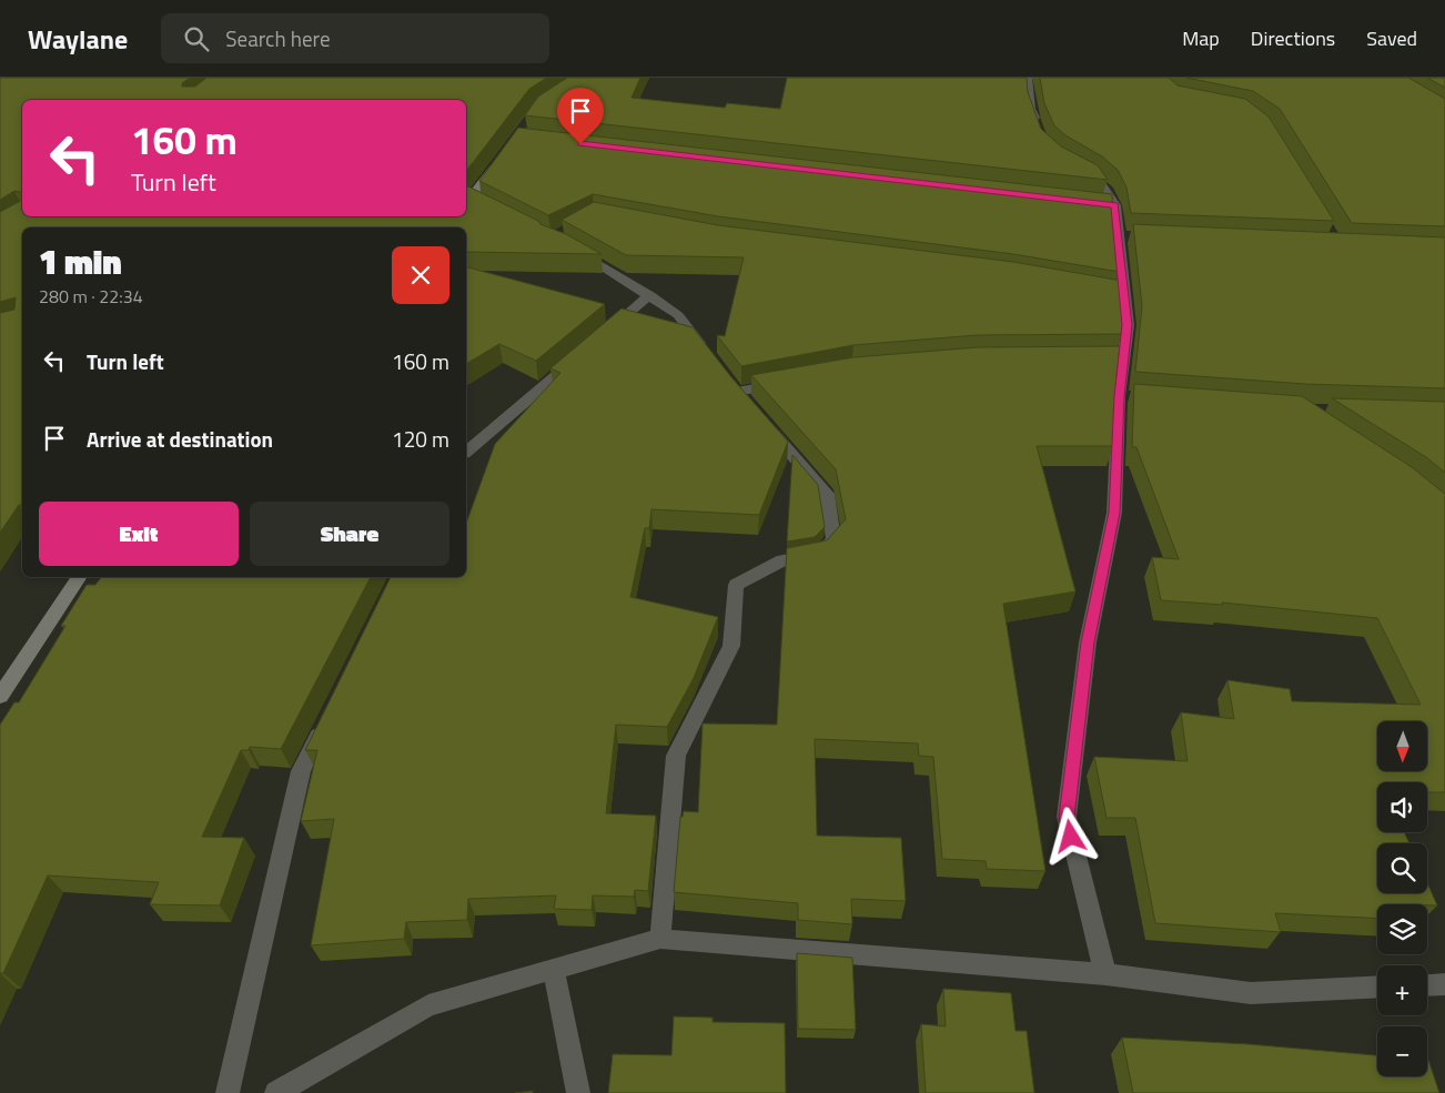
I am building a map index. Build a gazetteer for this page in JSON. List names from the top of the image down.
{
  "north": "bottom",
  "page": {
    "header": "Waylane",
    "search": "Search here",
    "nav": ["Map", "Directions", "Saved"],
    "turn": ["160 m", "Turn left"],
    "heading": ["1 min", "280 m · 22:34"],
    "list": [
      {
        "name": "Turn left",
        "value": "160 m"
      },
      {
        "name": "Arrive at destination",
        "value": "120 m"
      }
    ],
    "buttons": ["Exit", "Share"],
    "map_buttons": ["+", "−"]
  }
}
